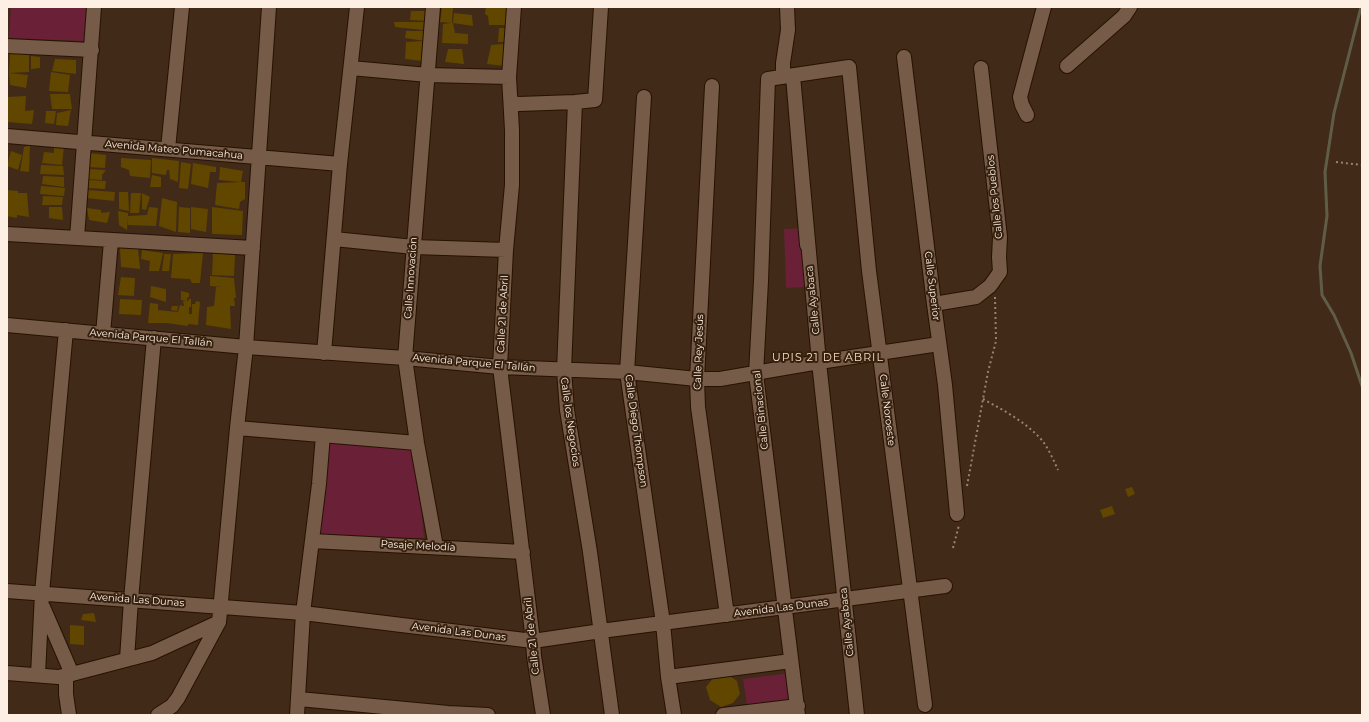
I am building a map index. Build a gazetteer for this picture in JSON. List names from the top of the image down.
{
  "streets": {
    "street": [
      "Avenida Mateo Pumacahua",
      "Calle los Pueblos",
      "Calle Innovación",
      "Calle Superior",
      "Calle Ayabaca",
      "Calle 21 de Abril",
      "Avenida Parque El Tallán",
      "Calle Rey Jesús",
      "Calle Binacional",
      "Calle Noroeste",
      "Calle los Negocios",
      "Calle Diego Thompson",
      "Pasaje Melodía",
      "Avenida Las Dunas"
    ]
  },
  "crossings": [
    ["Calle los Pueblos", "Calle Superior"],
    ["Calle Innovación", "Avenida Parque El Tallán"],
    ["Calle Innovación", "Pasaje Melodía"],
    ["Calle Superior", "Avenida Parque El Tallán"],
    ["Calle Ayabaca", "Avenida Parque El Tallán"],
    ["Calle Ayabaca", "Calle Binacional"],
    ["Calle Ayabaca", "Calle Noroeste"],
    ["Calle Ayabaca", "Avenida Las Dunas"],
    ["Calle 21 de Abril", "Avenida Parque El Tallán"],
    ["Calle 21 de Abril", "Pasaje Melodía"],
    ["Calle 21 de Abril", "Avenida Las Dunas"],
    ["Avenida Parque El Tallán", "Calle Rey Jesús"],
    ["Avenida Parque El Tallán", "Calle Binacional"],
    ["Avenida Parque El Tallán", "Calle Noroeste"],
    ["Avenida Parque El Tallán", "Calle los Negocios"],
    ["Avenida Parque El Tallán", "Calle Diego Thompson"],
    ["Calle Rey Jesús", "Avenida Las Dunas"],
    ["Calle Binacional", "Calle Noroeste"],
    ["Calle Binacional", "Avenida Las Dunas"],
    ["Calle Noroeste", "Avenida Las Dunas"],
    ["Calle los Negocios", "Avenida Las Dunas"],
    ["Calle Diego Thompson", "Avenida Las Dunas"]
  ],
  "districts": ["UPIS 21 DE ABRIL"]
}
